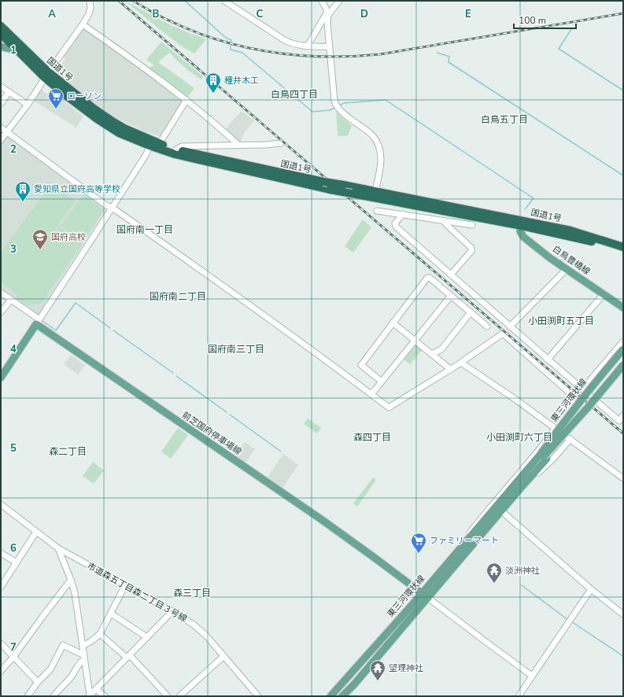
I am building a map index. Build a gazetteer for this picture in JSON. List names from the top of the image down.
{
  "streets": {
    "highway": ["国道1号"],
    "main road": ["白鳥豊橋線", "東三河環状線", "前芝国府停車場線"],
    "street": ["市道森五丁目森二丁目３号線"]
  },
  "crossings": [
    ["国道1号", "白鳥豊橋線"],
    ["東三河環状線", "前芝国府停車場線"]
  ],
  "districts": [
    "白鳥四丁目",
    "白鳥五丁目",
    "国府南一丁目",
    "国府南二丁目",
    "小田渕町五丁目",
    "国府南三丁目",
    "森四丁目",
    "小田渕町六丁目",
    "森二丁目",
    "森三丁目"
  ],
  "places": {
    "building": ["種井木工", "愛知県立国府高等学校"],
    "supermarket": ["ローソン", "ファミリーマート"],
    "school or university": ["国府高校"],
    "temple": ["淡洲神社", "望理神社"]
  },
  "scale_bar": "100 m",
  "grid": {
    "columns": [
      "A",
      "B",
      "C",
      "D",
      "E"
    ],
    "rows": [
      "1",
      "2",
      "3",
      "4",
      "5",
      "6",
      "7"
    ]
  }
}
